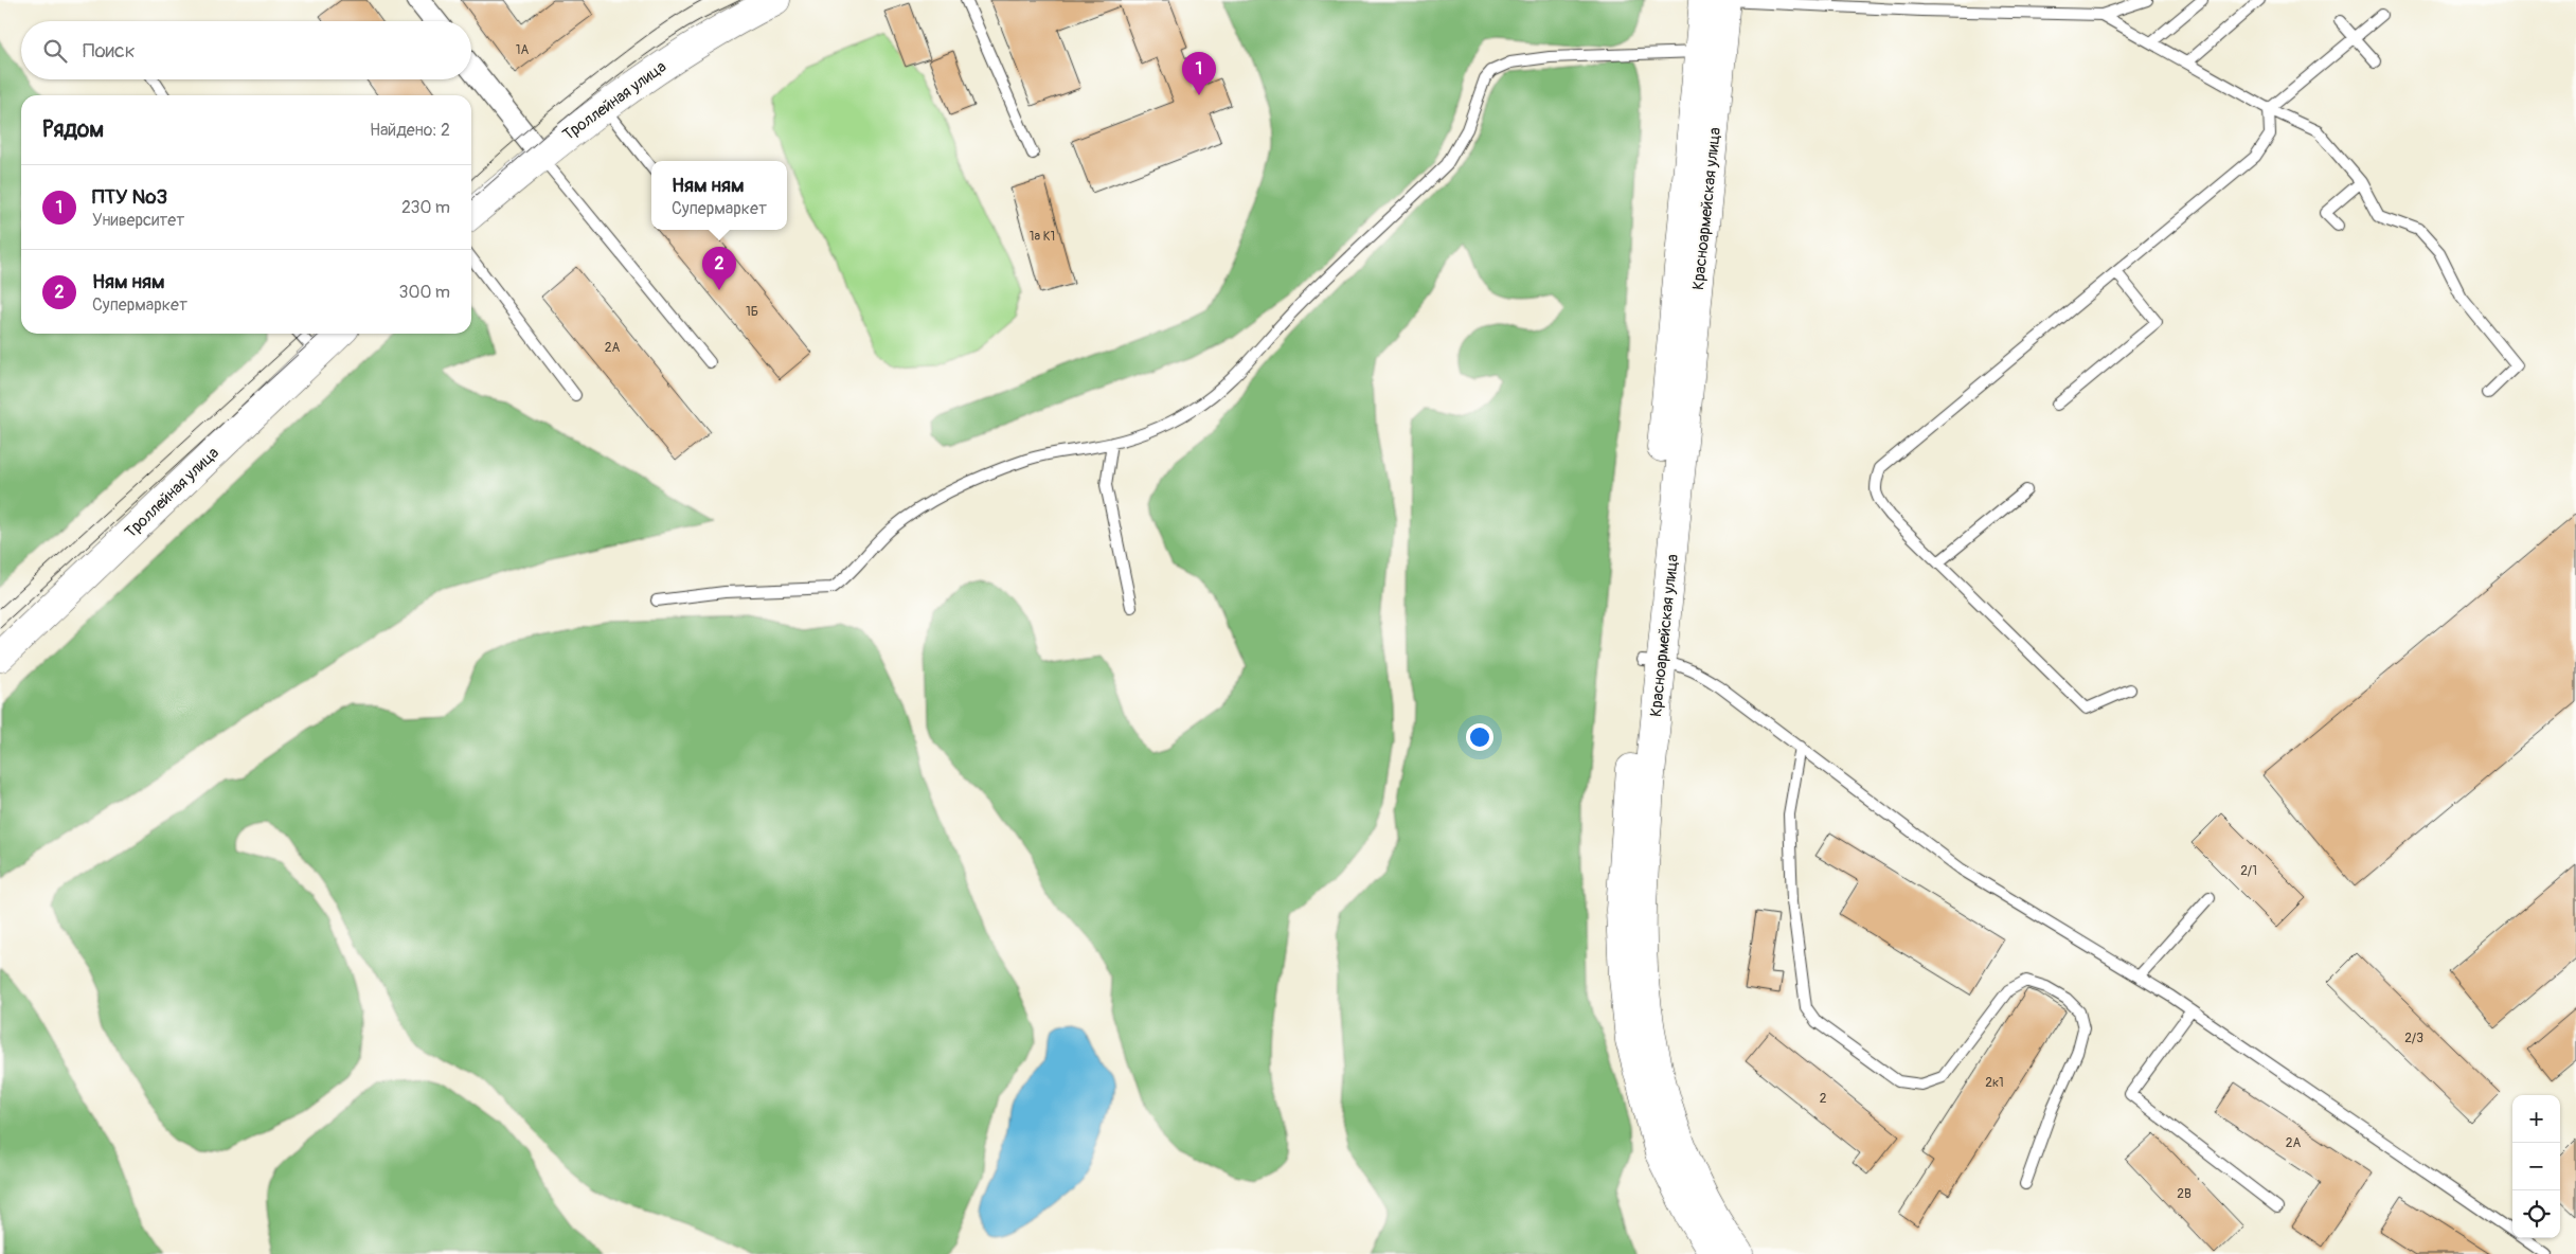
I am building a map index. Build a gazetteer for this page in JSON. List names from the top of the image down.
{
  "streets": {
    "main road": ["Троллейная улица", "Красноармейская улица"]
  },
  "house_numbers": [
    "1А",
    "1а К1",
    "1Б",
    "2А",
    "2/1",
    "2/3",
    "2к1",
    "2",
    "2А",
    "2В"
  ],
  "page": {
    "search": "Поиск",
    "pins": ["1", "2"],
    "heading": ["Рядом", "Найдено: 2"],
    "popup": ["Ням ням", "Супермаркет"],
    "list": [
      {
        "mark": "1",
        "name": "ПТУ №3",
        "note": "Университет",
        "value": "230 m"
      },
      {
        "mark": "2",
        "name": "Ням ням",
        "note": "Супермаркет",
        "value": "300 m"
      }
    ],
    "map_buttons": ["+", "−"]
  }
}
